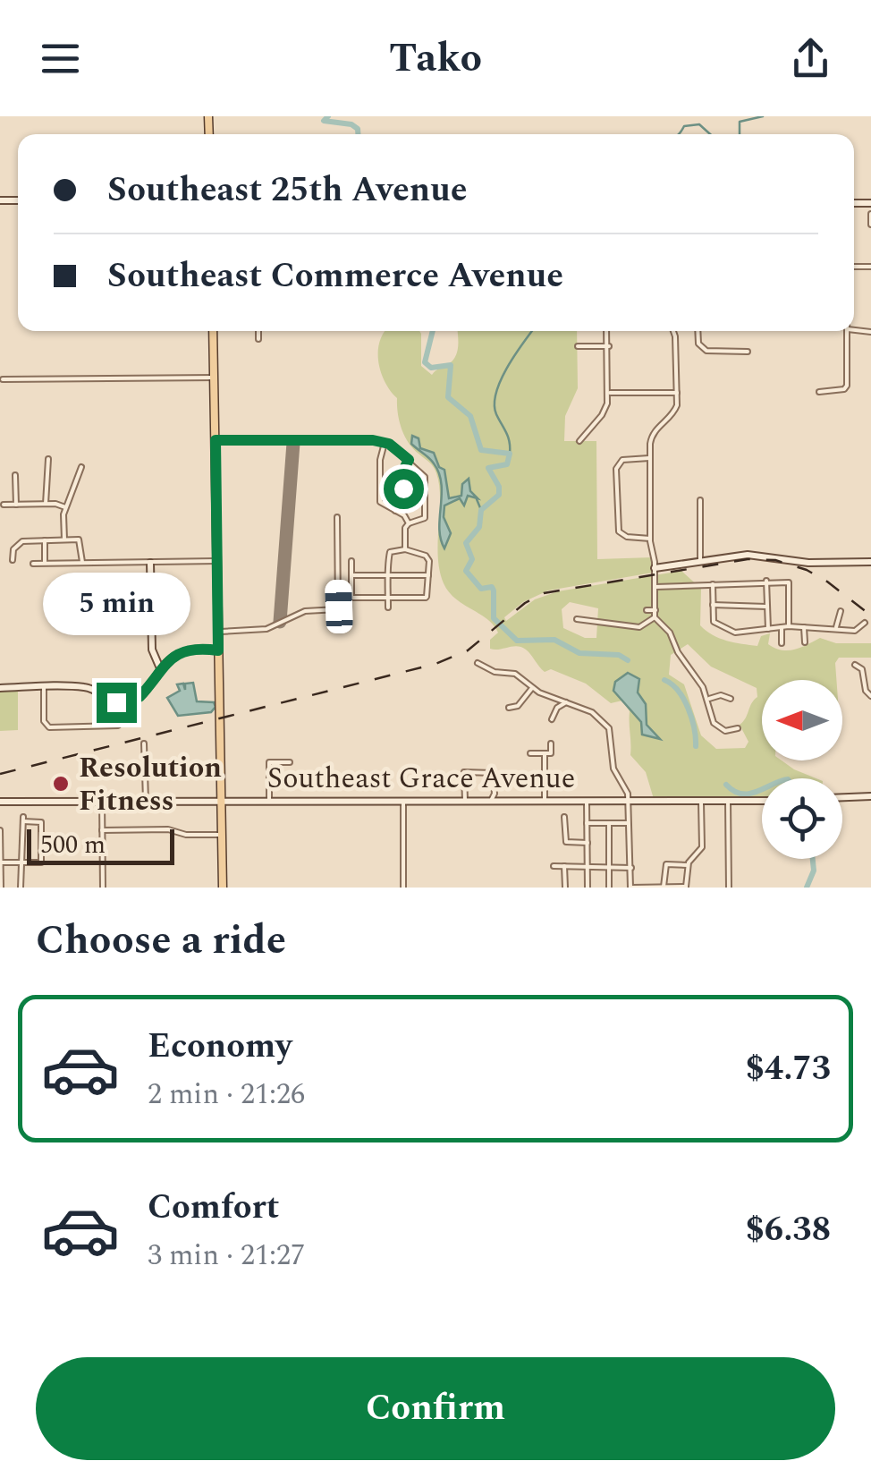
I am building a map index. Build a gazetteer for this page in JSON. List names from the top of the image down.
{
  "streets": {
    "street": ["Southeast Grace Avenue"]
  },
  "places": ["Resolution Fitness"],
  "scale_bar": "500 m",
  "north": "left",
  "page": {
    "header": "Tako",
    "banner": ["Southeast 25th Avenue", "Southeast Commerce Avenue"],
    "bubble": "5 min",
    "scale": "500 m",
    "heading": "Choose a ride",
    "list": [
      {
        "name": "Economy",
        "note": "2 min · 21:26",
        "value": "$4.73"
      },
      {
        "name": "Comfort",
        "note": "3 min · 21:27",
        "value": "$6.38"
      }
    ],
    "buttons": "Confirm"
  }
}
